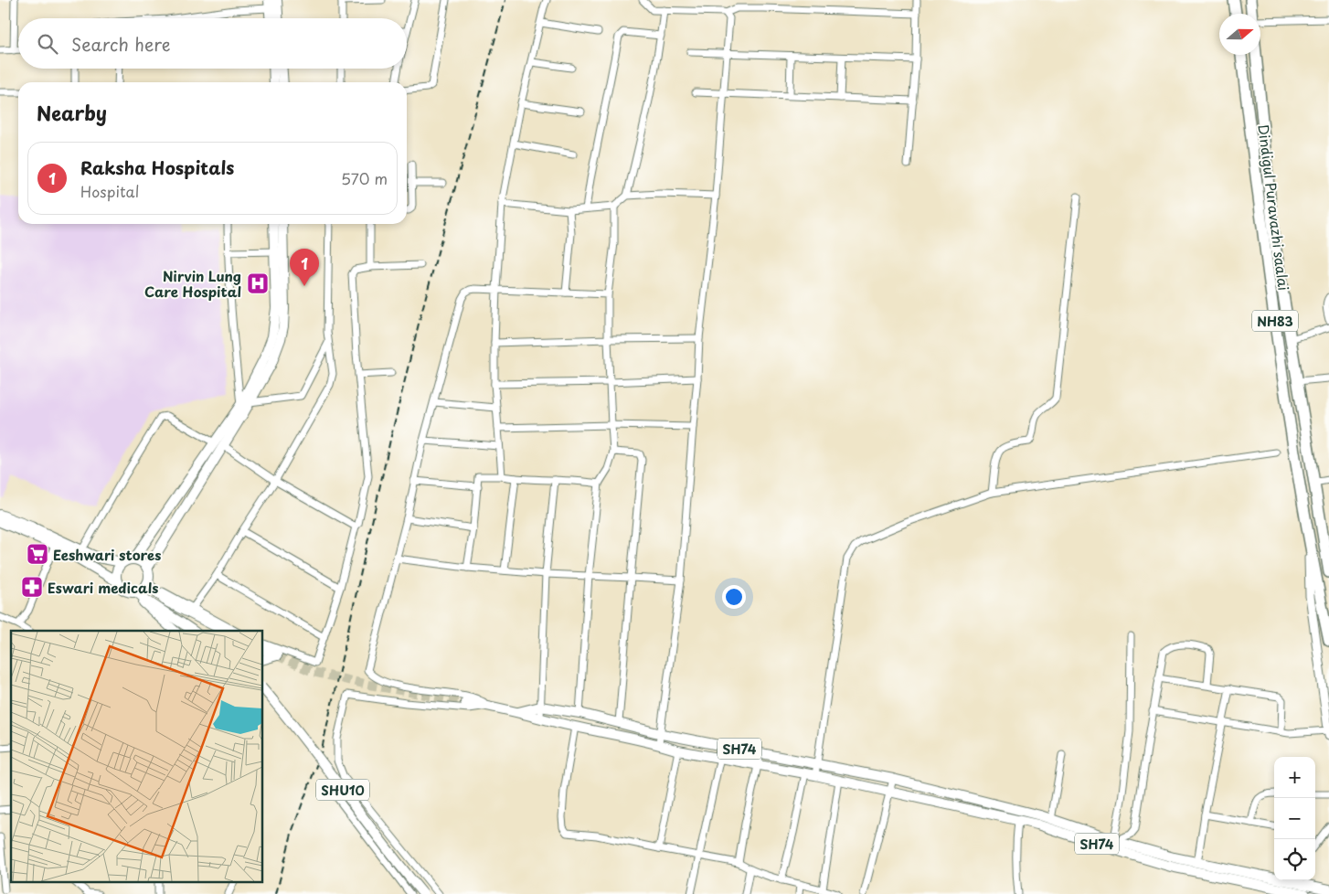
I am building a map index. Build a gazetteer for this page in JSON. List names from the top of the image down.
{
  "streets": {
    "highway": ["Dindigul Puravazhi saalai", "NH83"],
    "main road": ["SH74", "SHU10"]
  },
  "places": {
    "hospital": ["Nirvin Lung Care Hospital"],
    "supermarket": ["Eeshwari stores"],
    "pharmacy": ["Eswari medicals"]
  },
  "north": "right",
  "page": {
    "search": "Search here",
    "heading": "Nearby",
    "list": [
      {
        "mark": "1",
        "name": "Raksha Hospitals",
        "note": "Hospital",
        "value": "570 m"
      }
    ],
    "pins": "1",
    "map_buttons": ["+", "−"]
  }
}
